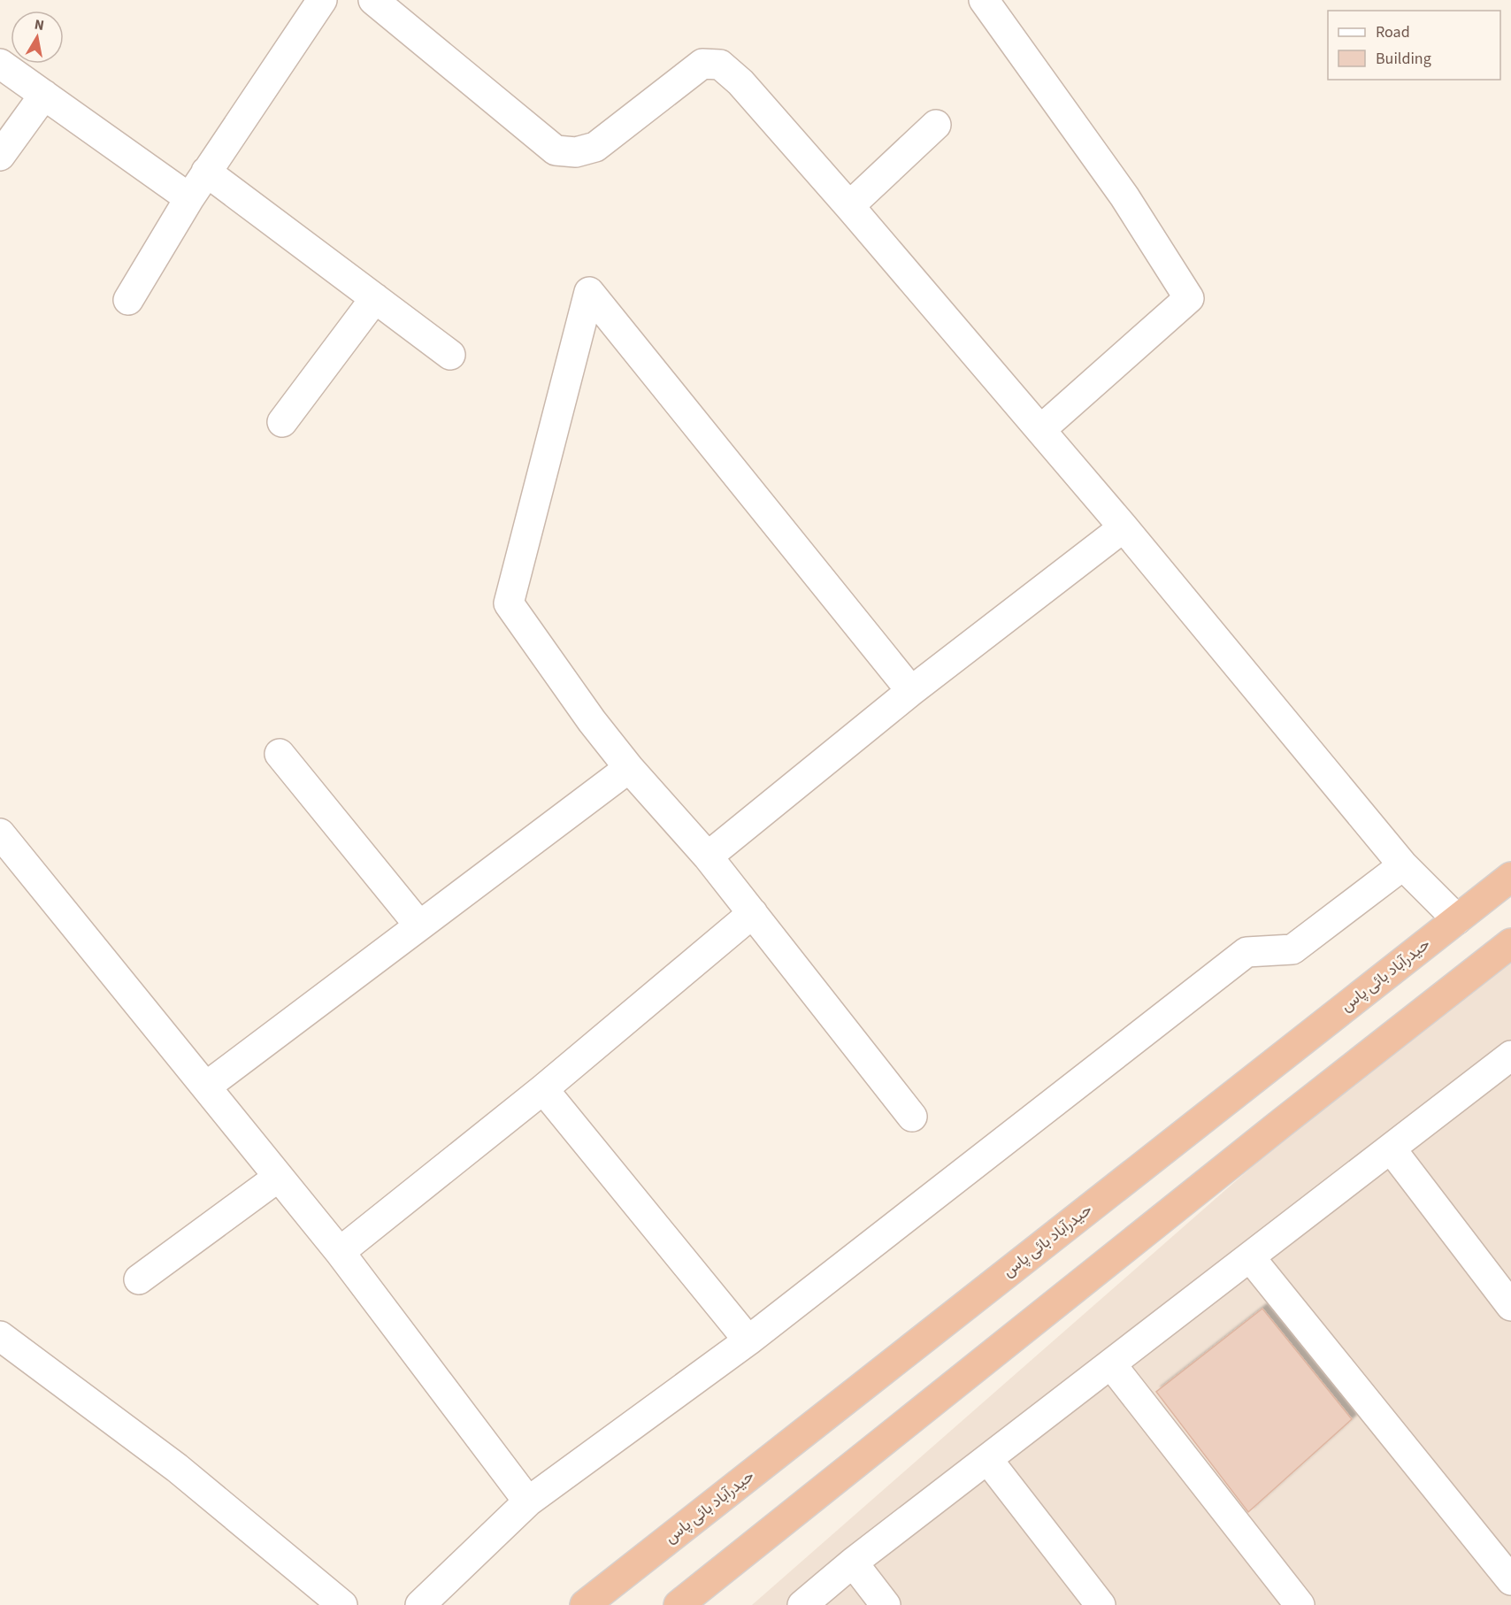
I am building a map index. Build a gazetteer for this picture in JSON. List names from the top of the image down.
{
  "streets": {
    "highway": ["حیدرآباد بائی پاس"]
  },
  "legend": ["Road", "Building"],
  "north": "top"
}
